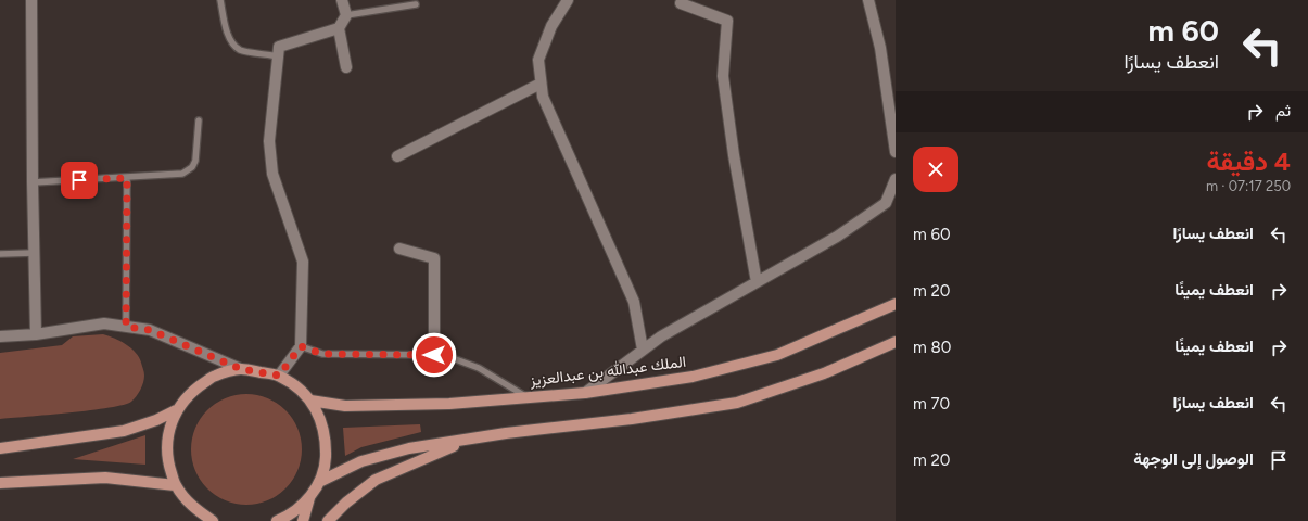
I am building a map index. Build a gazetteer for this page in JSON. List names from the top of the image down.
{
  "streets": {
    "main road": ["الملك عبدالله بن عبدالعزيز"]
  },
  "page": {
    "turn": ["60 m", "انعطف يسارًا"],
    "then": "ثم",
    "heading": ["4 دقيقة", "250 m · 07:17"],
    "list": [
      {
        "name": "انعطف يسارًا",
        "value": "60 m"
      },
      {
        "name": "انعطف يمينًا",
        "value": "20 m"
      },
      {
        "name": "انعطف يمينًا",
        "value": "80 m"
      },
      {
        "name": "انعطف يسارًا",
        "value": "70 m"
      },
      {
        "name": "الوصول إلى الوجهة",
        "value": "20 m"
      }
    ]
  }
}
